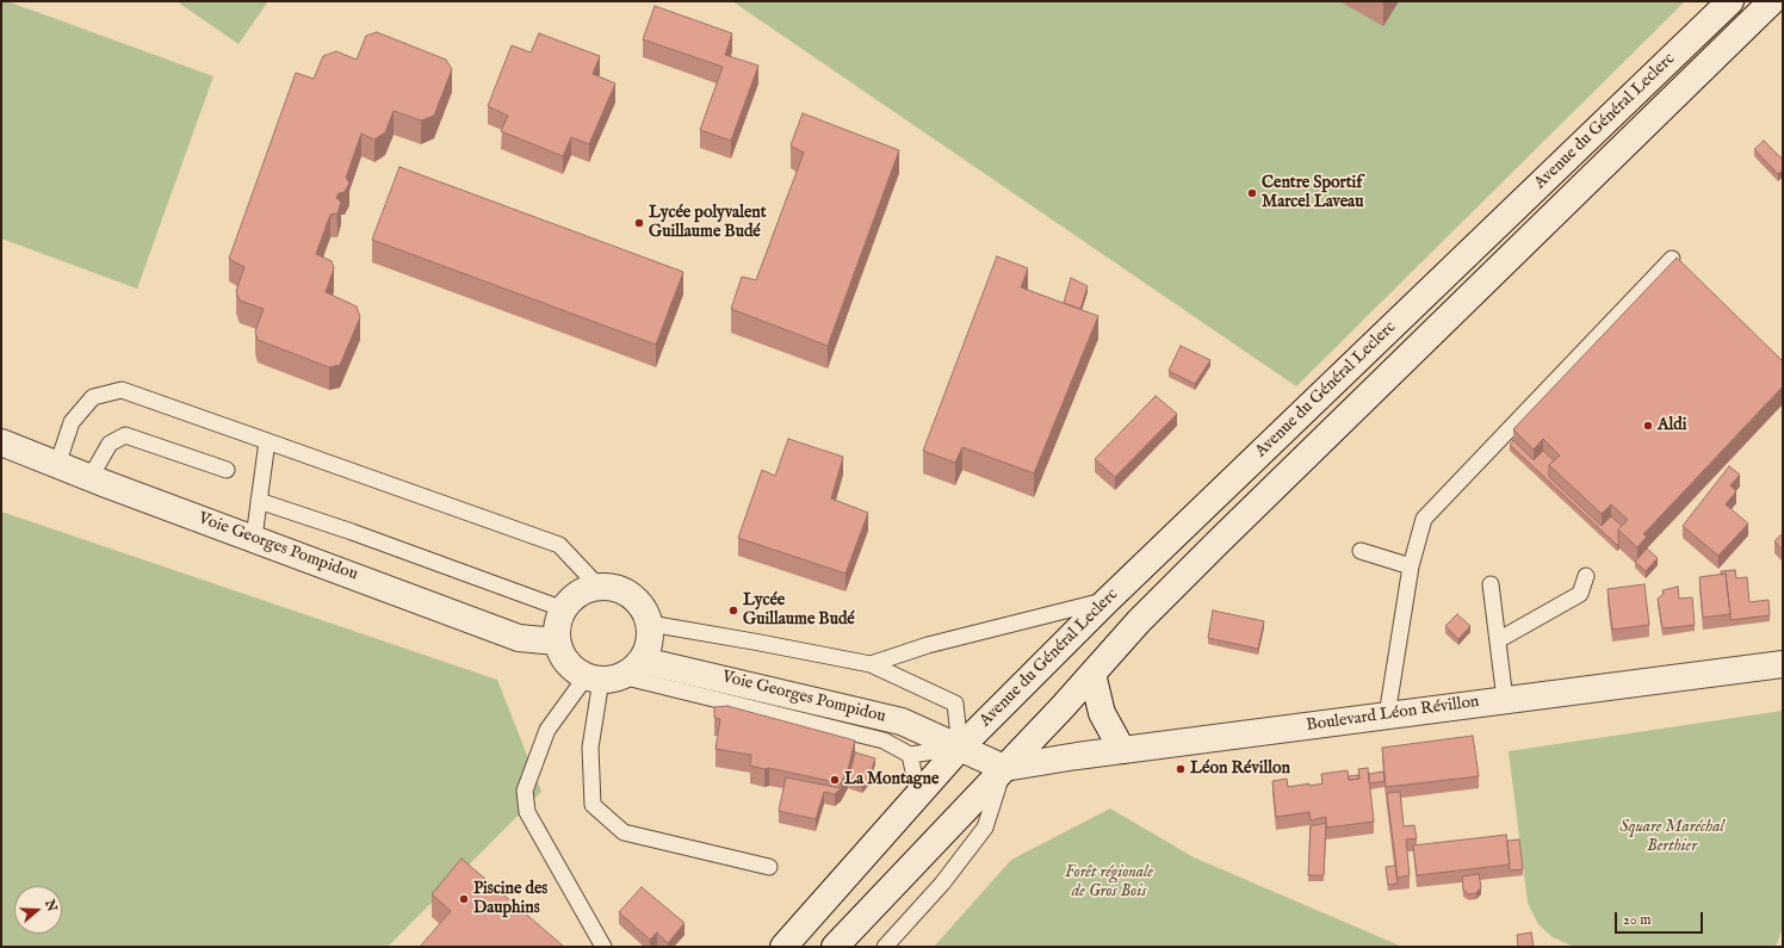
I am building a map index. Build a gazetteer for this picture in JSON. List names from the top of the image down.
{
  "streets": {
    "main road": ["Avenue du Général Leclerc", "Voie Georges Pompidou", "Boulevard Léon Révillon"]
  },
  "crossings": [
    ["Avenue du Général Leclerc", "Voie Georges Pompidou"],
    ["Avenue du Général Leclerc", "Boulevard Léon Révillon"]
  ],
  "parks": ["Square Maréchal Berthier", "Forêt régionale de Gros Bois"],
  "places": [
    "Centre Sportif Marcel Laveau",
    "Lycée polyvalent Guillaume Budé",
    "Aldi",
    "Lycée Guillaume Budé",
    "Léon Révillon",
    "La Montagne",
    "Piscine des Dauphins"
  ],
  "scale_bar": "20 m",
  "north": "right"
}
